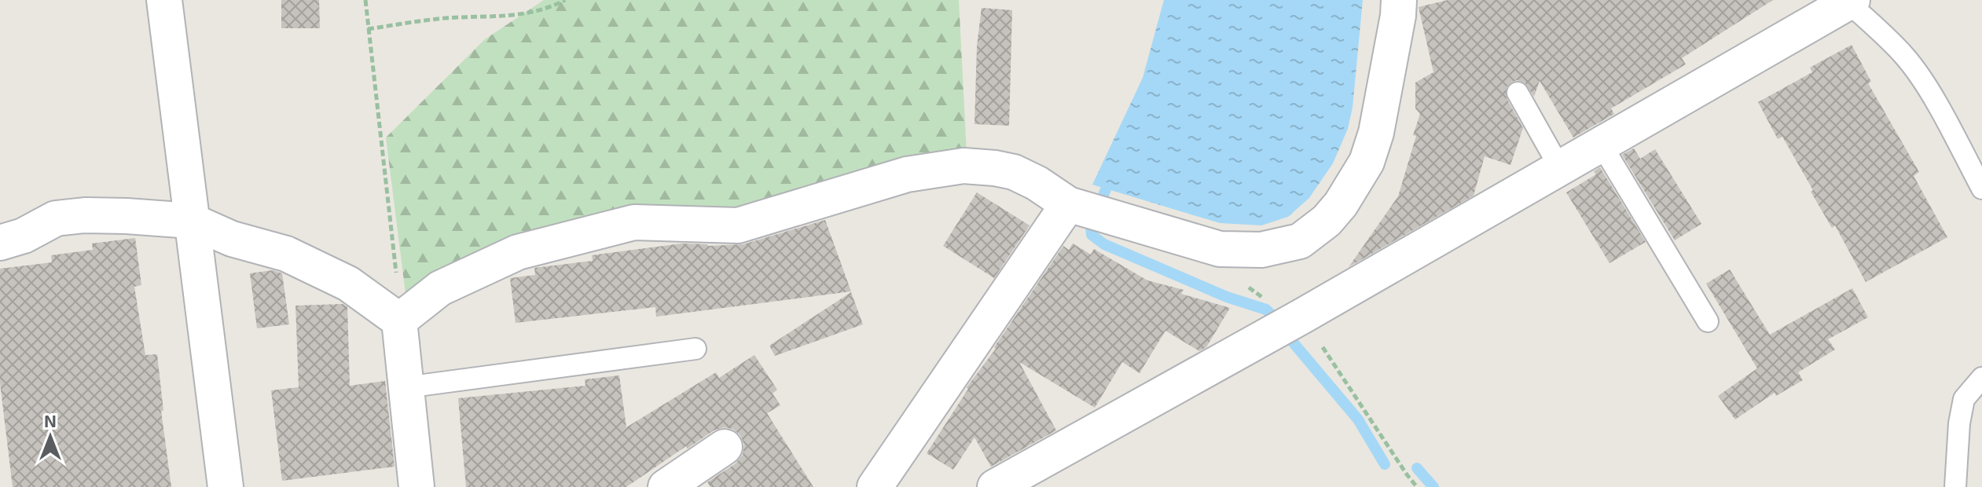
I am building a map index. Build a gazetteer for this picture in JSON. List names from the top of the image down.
{
  "north": "top"
}
